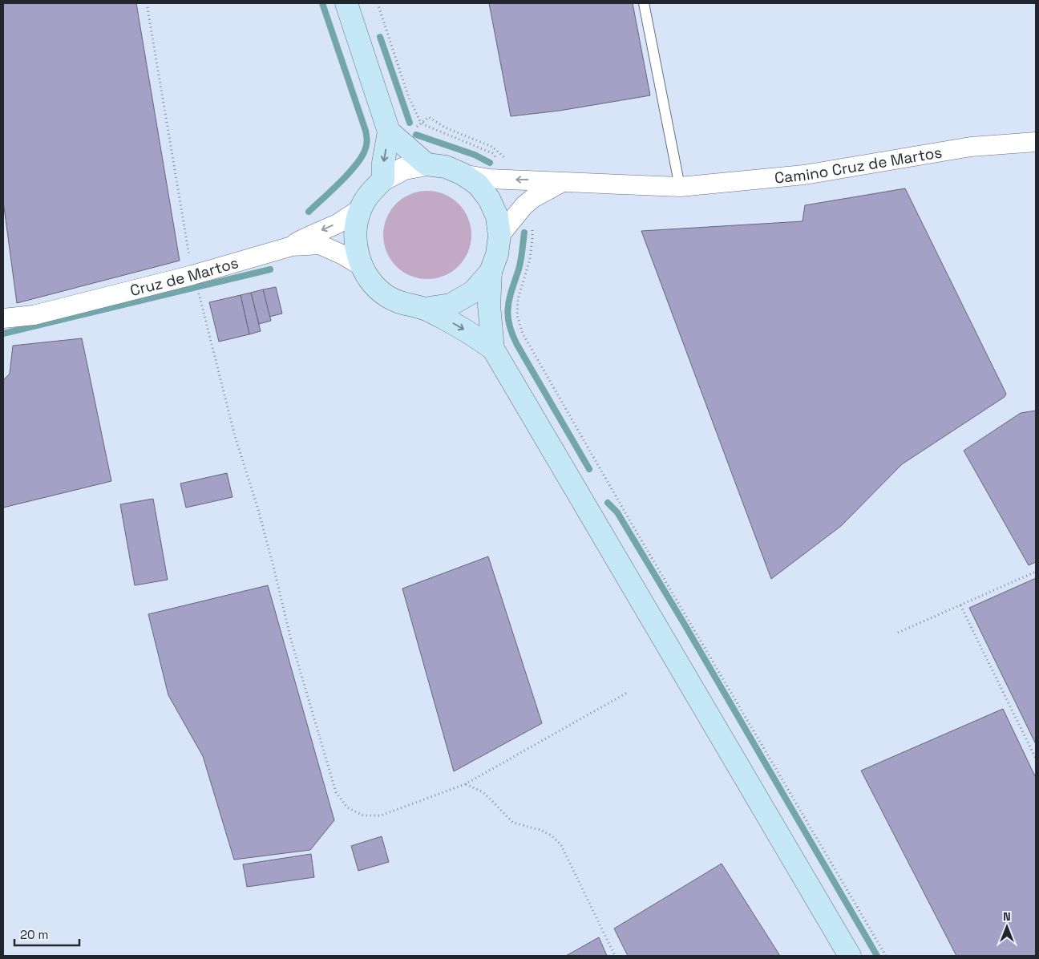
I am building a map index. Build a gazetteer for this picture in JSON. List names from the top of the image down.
{
  "streets": {
    "street": ["Camino Cruz de Martos", "Cruz de Martos"]
  },
  "scale_bar": "20 m",
  "north": "top"
}
